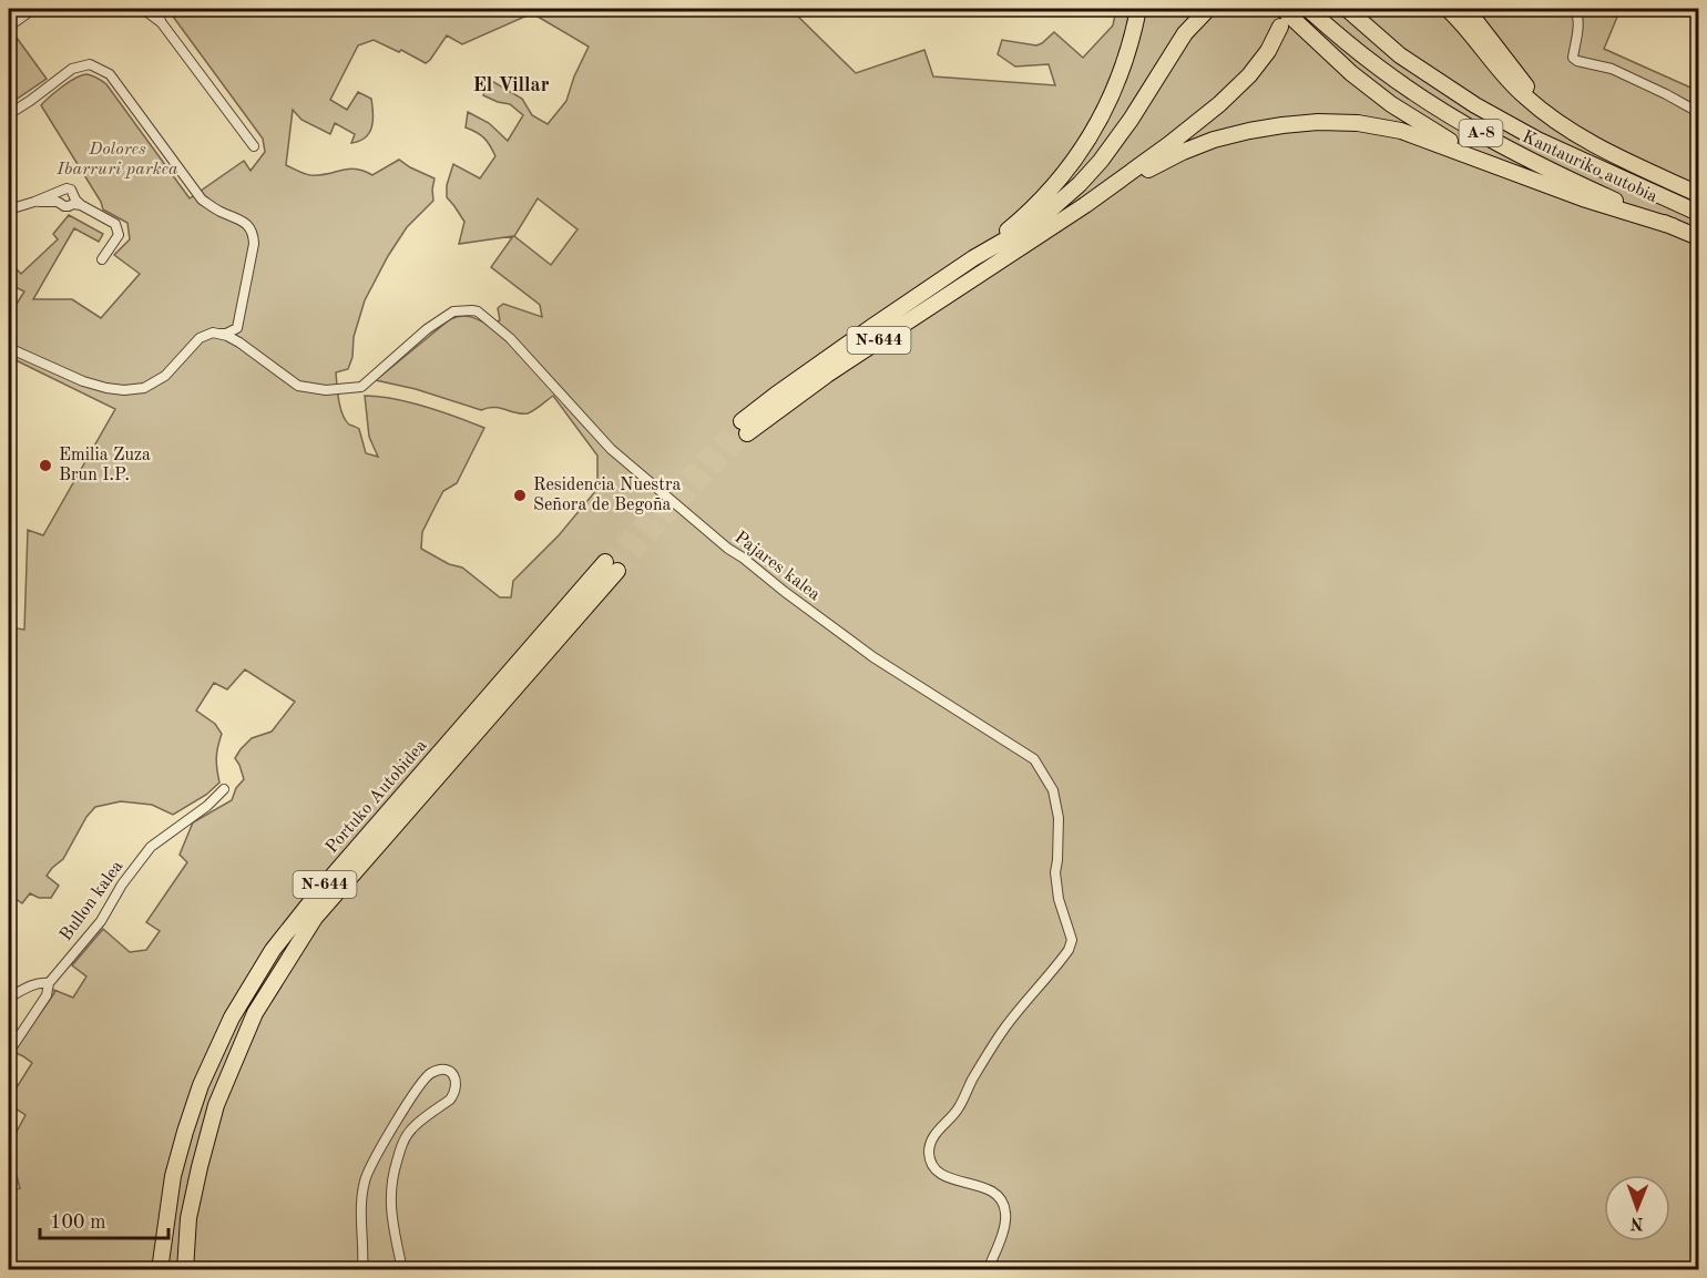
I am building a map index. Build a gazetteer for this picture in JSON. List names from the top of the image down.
{
  "streets": {
    "highway": [
      "A-8",
      "Kantauriko autobia",
      "N-644",
      "Portuko Autobidea"
    ],
    "street": ["Pajares kalea", "Bullon kalea"]
  },
  "districts": ["El Villar"],
  "parks": ["Dolores Ibarruri parkea"],
  "places": ["Emilia Zuza Brun I.P.", "Residencia Nuestra Señora de Begoña"],
  "scale_bar": "100 m",
  "north": "bottom"
}
